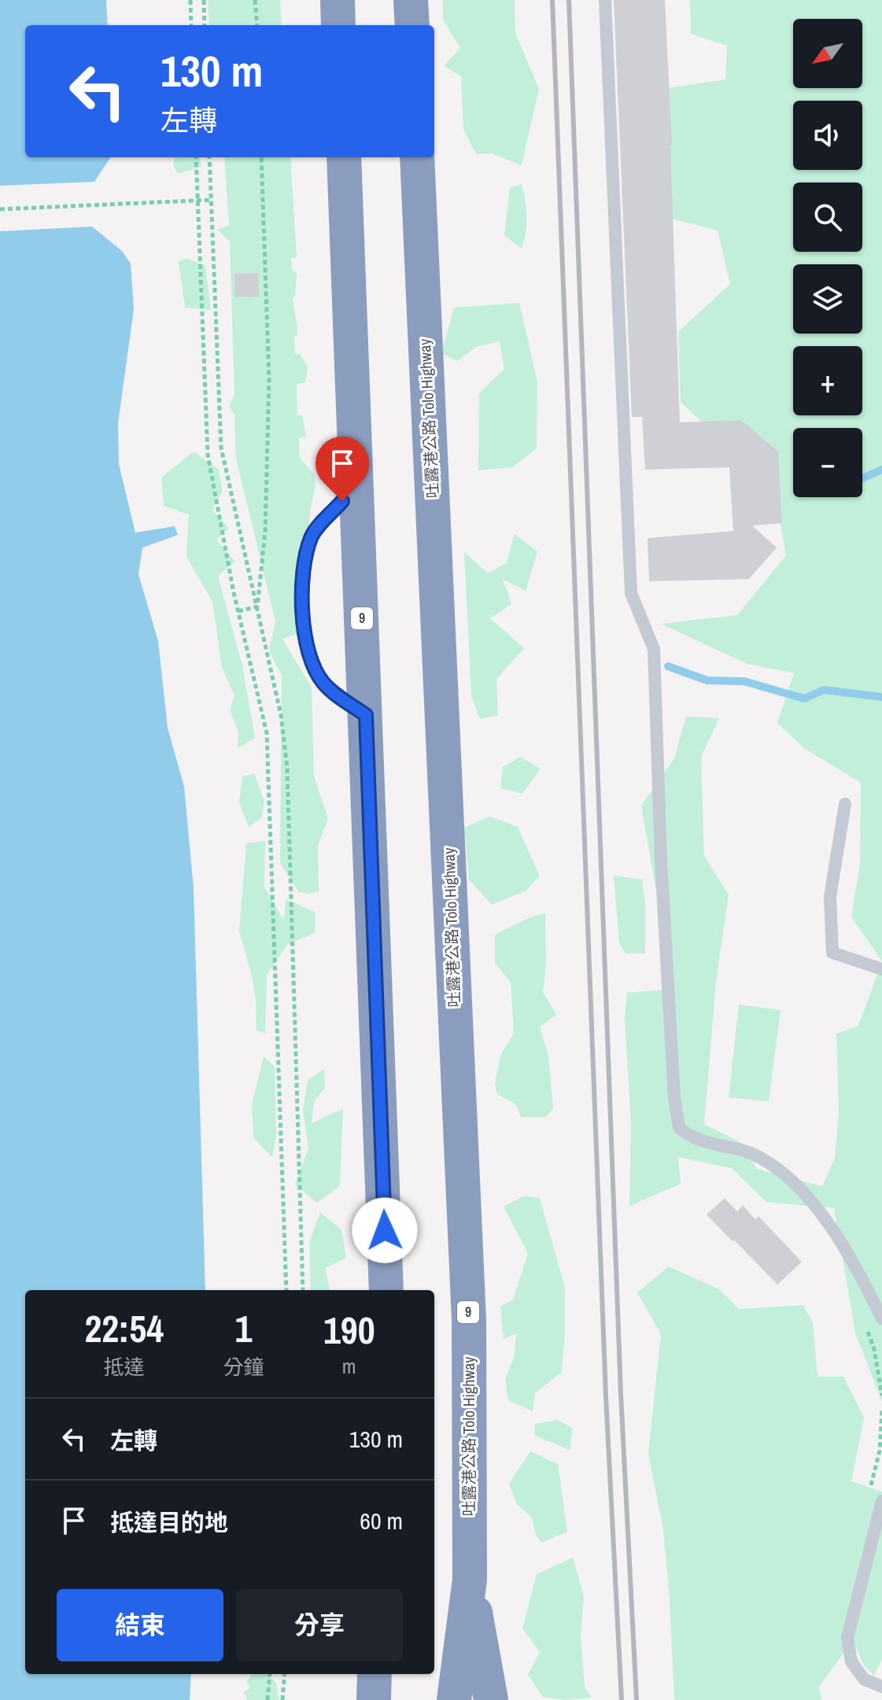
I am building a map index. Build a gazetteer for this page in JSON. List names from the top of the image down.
{
  "streets": {
    "highway": ["吐露港公路 Tolo Highway", "9"]
  },
  "north": "bottom left",
  "page": {
    "map_buttons": ["+", "−"],
    "turn": ["130 m", "左轉"],
    "eta": [
      "22:54",
      "抵達",
      "1",
      "分鐘",
      "190",
      "m"
    ],
    "list": [
      {
        "name": "左轉",
        "value": "130 m"
      },
      {
        "name": "抵達目的地",
        "value": "60 m"
      }
    ],
    "buttons": ["結束", "分享"]
  }
}
